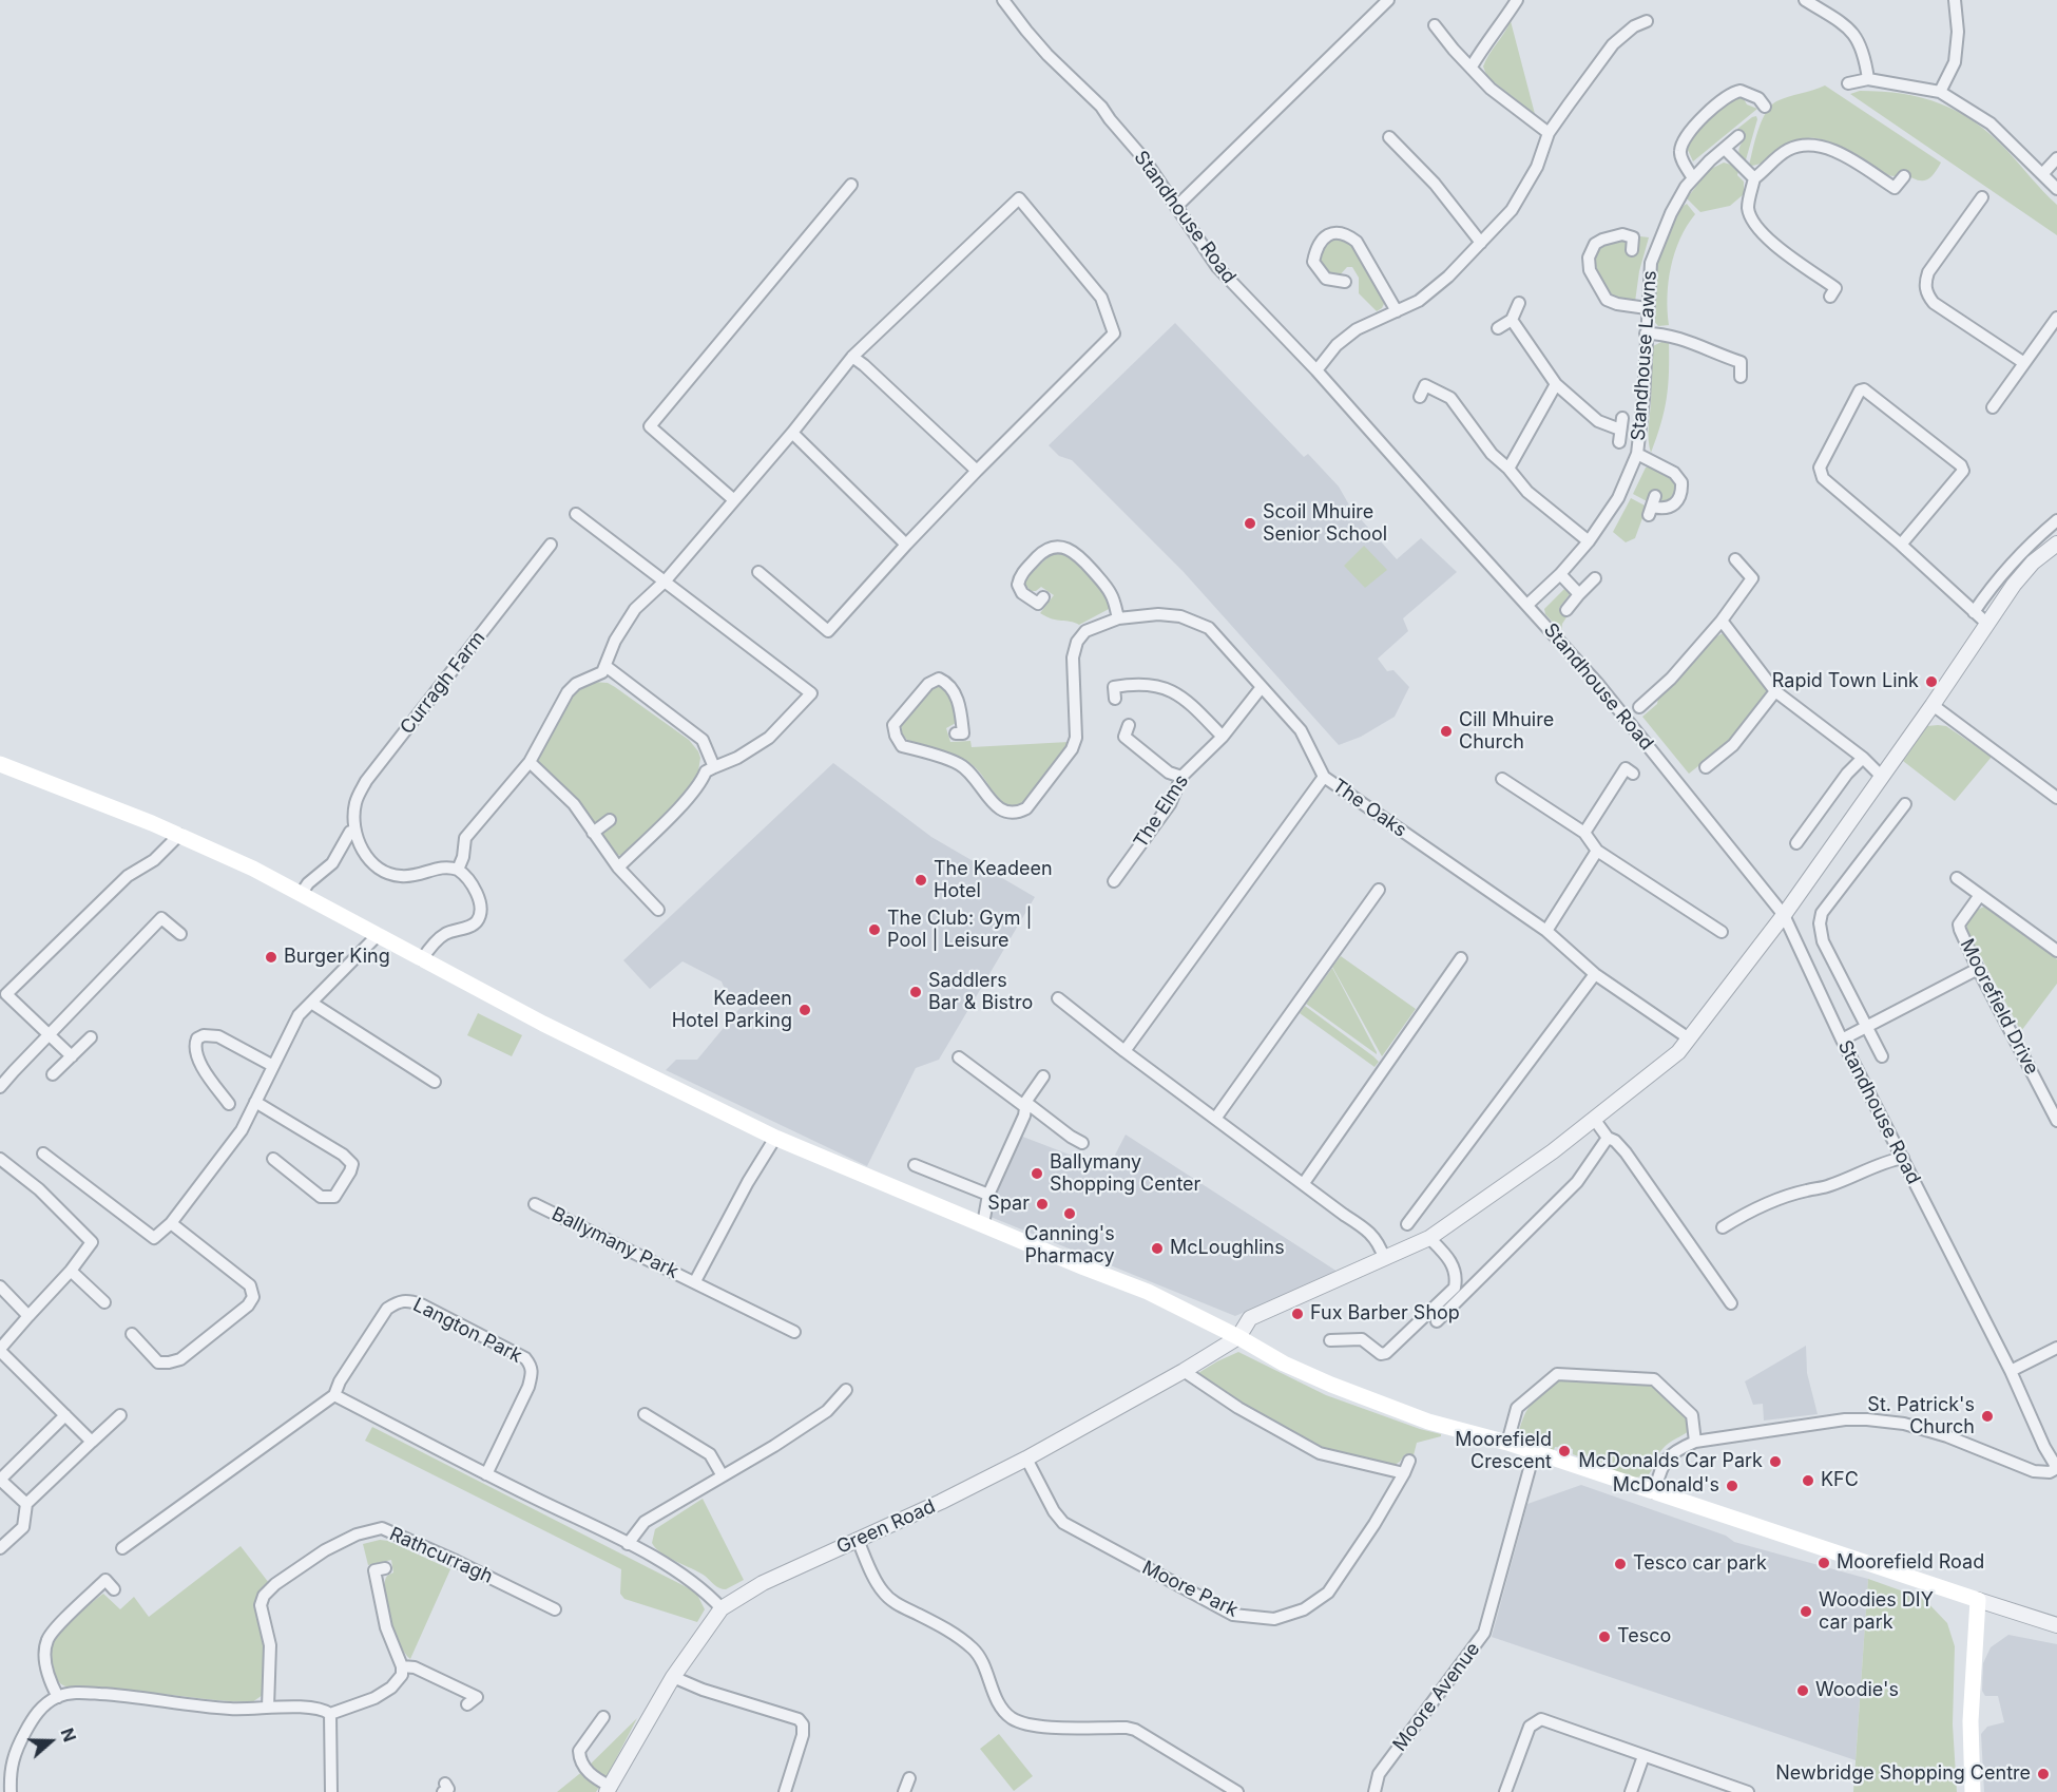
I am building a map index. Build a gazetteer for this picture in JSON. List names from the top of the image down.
{
  "streets": {
    "street": [
      "Standhouse Road",
      "Standhouse Lawns",
      "Curragh Farm",
      "The Oaks",
      "The Elms",
      "Moorefield Drive",
      "Ballymany Park",
      "Langton Park",
      "Green Road",
      "Rathcurragh",
      "Moore Park",
      "Moore Avenue"
    ]
  },
  "crossings": [
    ["Standhouse Road", "Standhouse Lawns"],
    ["Standhouse Road", "Green Road"],
    ["The Oaks", "Green Road"],
    ["Green Road", "Moore Park"]
  ],
  "places": [
    "Scoil Mhuire Senior School",
    "Rapid Town Link",
    "Cill Mhuire Church",
    "The Keadeen Hotel",
    "The Club: Gym | Pool | Leisure",
    "Burger King",
    "Saddlers Bar & Bistro",
    "Keadeen Hotel Parking",
    "Ballymany Shopping Center",
    "Spar",
    "Canning's Pharmacy",
    "McLoughlins",
    "Fux Barber Shop",
    "St. Patrick's Church",
    "Moorefield Crescent",
    "McDonalds Car Park",
    "KFC",
    "McDonald's",
    "Moorefield Road",
    "Tesco car park",
    "Woodies DIY car park",
    "Tesco",
    "Woodie's",
    "Newbridge Shopping Centre"
  ],
  "north": "right"
}
